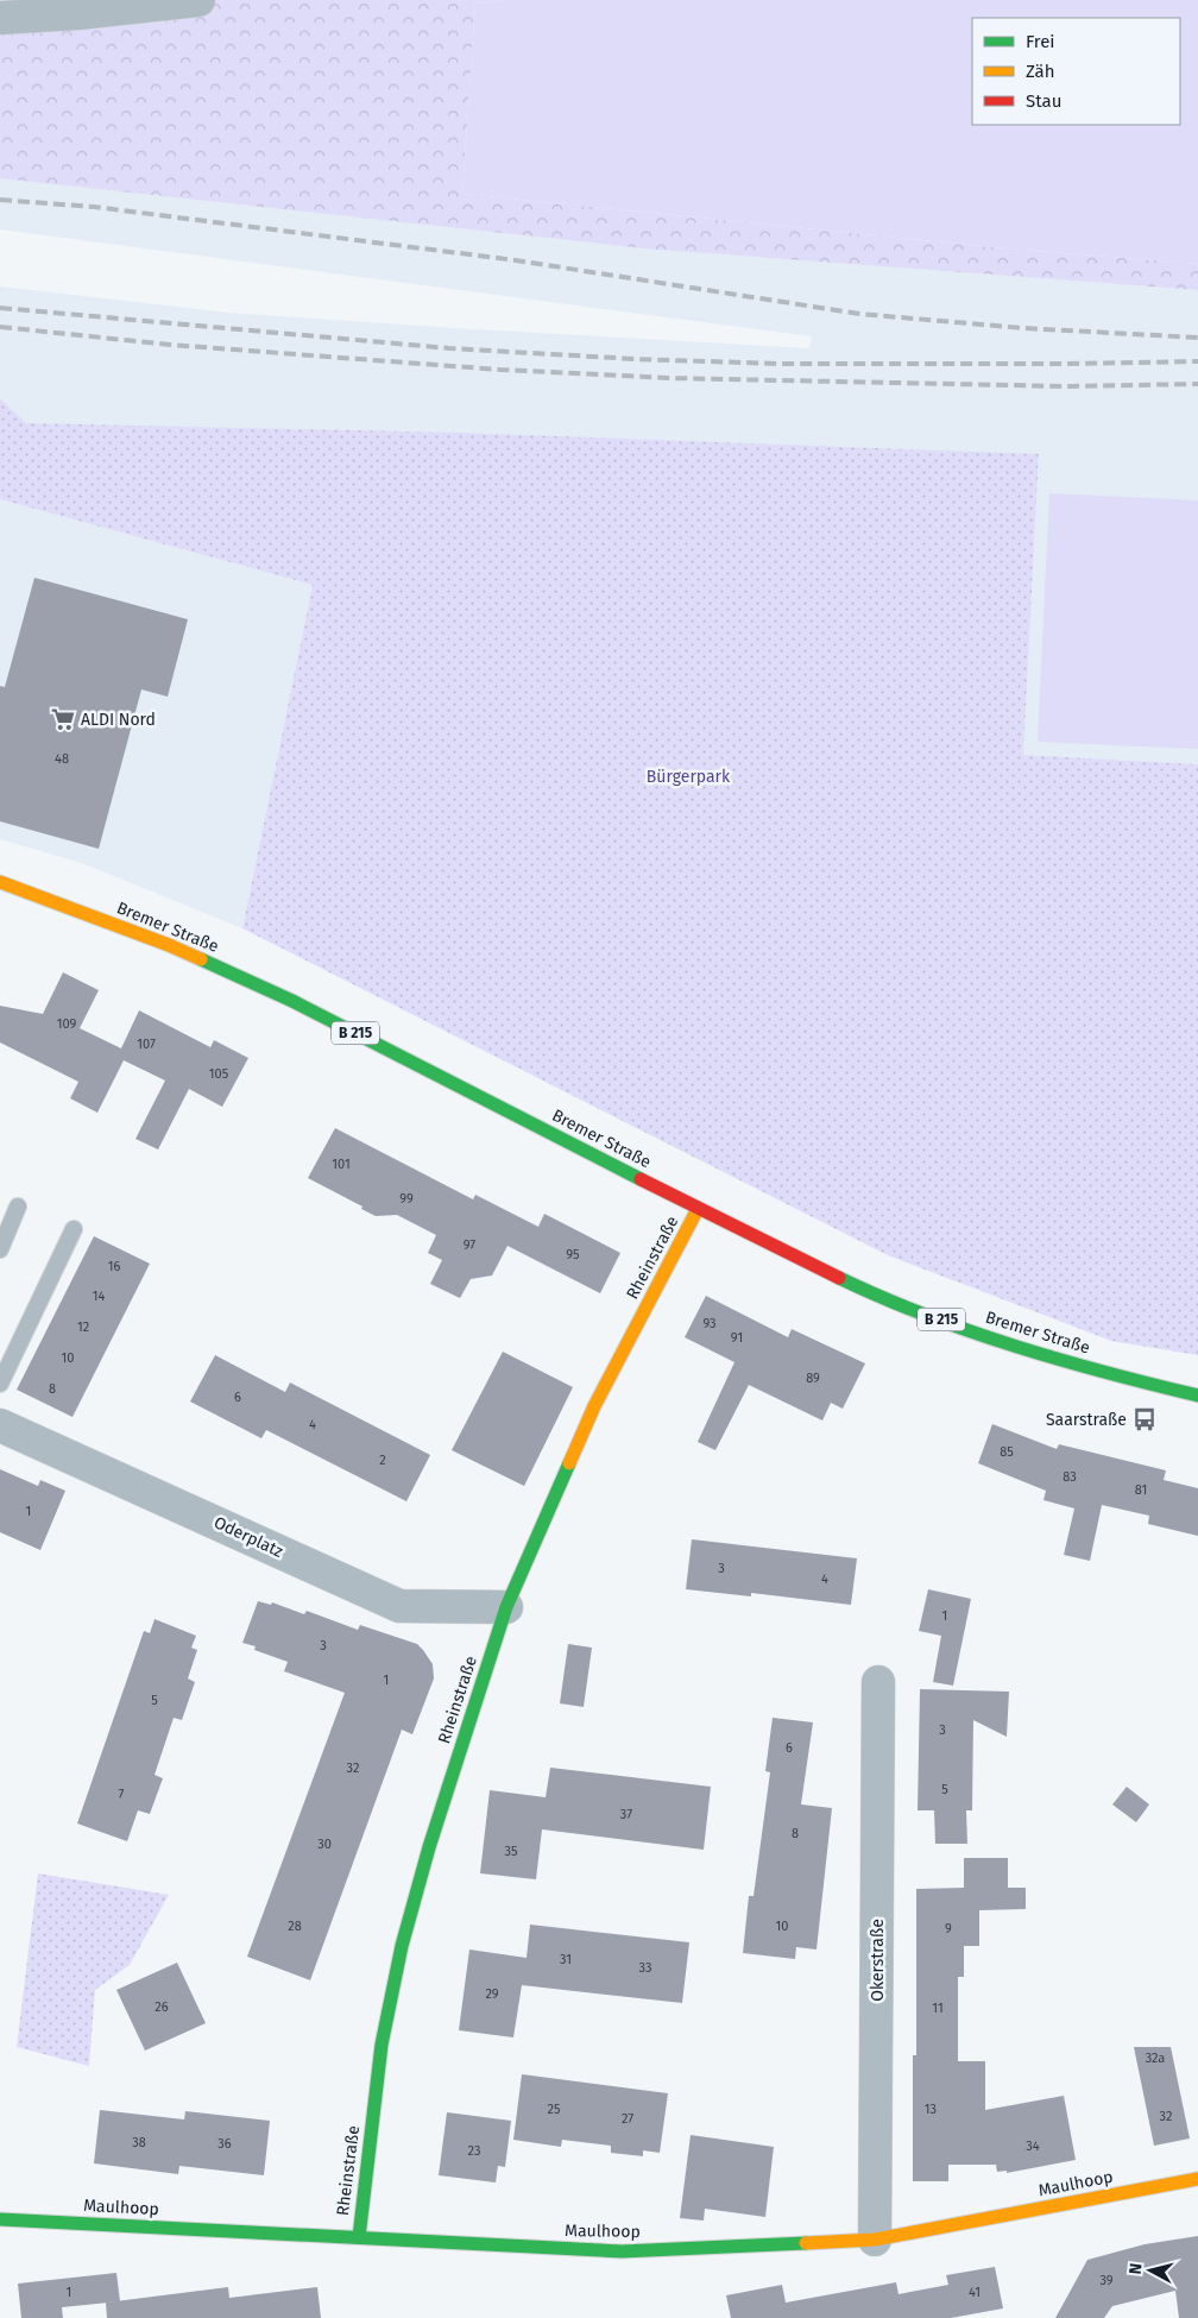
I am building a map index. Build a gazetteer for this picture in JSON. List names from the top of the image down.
{
  "streets": {
    "street": [
      "Bremer Straße",
      "B 215",
      "Rheinstraße",
      "Oderplatz",
      "Okerstraße",
      "Maulhoop"
    ]
  },
  "crossings": [
    ["Bremer Straße", "Rheinstraße"],
    ["Rheinstraße", "Oderplatz"],
    ["Rheinstraße", "Maulhoop"],
    ["Okerstraße", "Maulhoop"]
  ],
  "parks": ["Bürgerpark"],
  "places": {
    "supermarket": ["ALDI Nord"],
    "bus stop": ["Saarstraße"]
  },
  "house_numbers": [
    "48",
    "109",
    "107",
    "105",
    "101",
    "99",
    "97",
    "95",
    "16",
    "14",
    "93",
    "12",
    "91",
    "10",
    "89",
    "8",
    "6",
    "4",
    "85",
    "2",
    "83",
    "81",
    "1",
    "3",
    "4",
    "1",
    "3",
    "1",
    "5",
    "3",
    "6",
    "32",
    "5",
    "7",
    "37",
    "8",
    "30",
    "35",
    "28",
    "10",
    "9",
    "31",
    "33",
    "29",
    "26",
    "11",
    "32a",
    "25",
    "13",
    "32",
    "27",
    "38",
    "36",
    "34",
    "23",
    "39",
    "1",
    "41"
  ],
  "legend": ["Frei", "Zäh", "Stau"],
  "north": "left"
}
